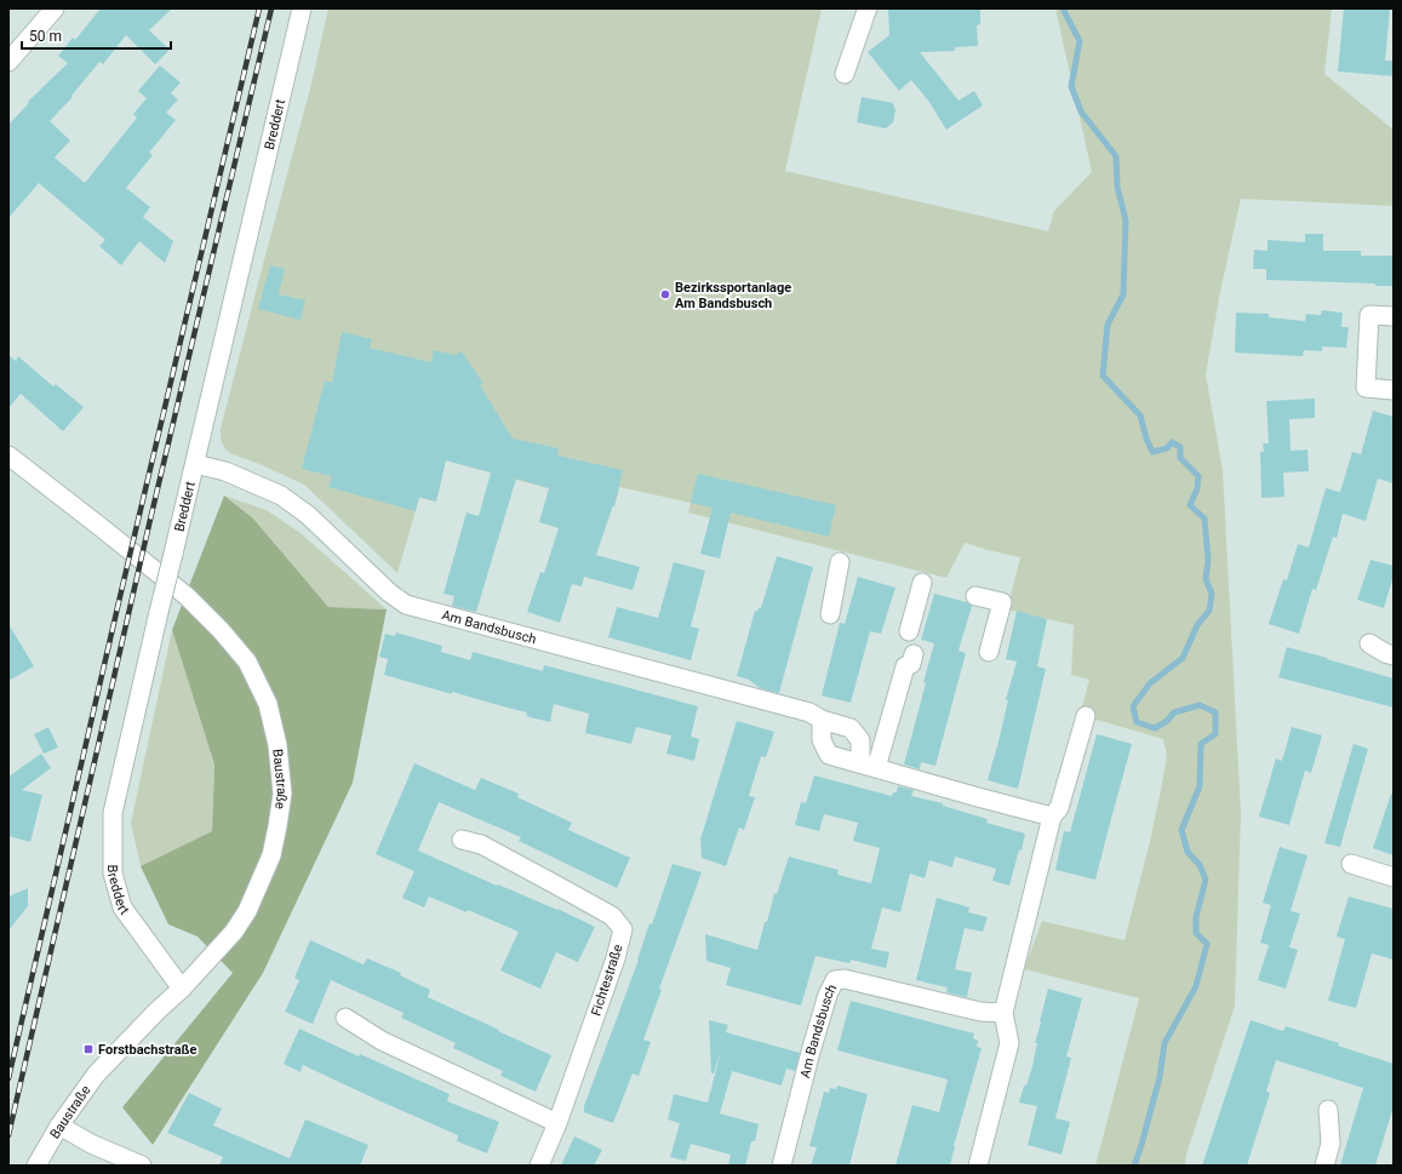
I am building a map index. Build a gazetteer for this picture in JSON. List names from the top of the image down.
{
  "streets": {
    "street": [
      "Breddert",
      "Am Bandsbusch",
      "Baustraße",
      "Fichtestraße"
    ]
  },
  "crossings": [
    ["Breddert", "Am Bandsbusch"],
    ["Breddert", "Baustraße"]
  ],
  "places": {
    "other": ["Bezirkssportanlage Am Bandsbusch"],
    "transit": ["Forstbachstraße"]
  },
  "scale_bar": "50 m"
}
